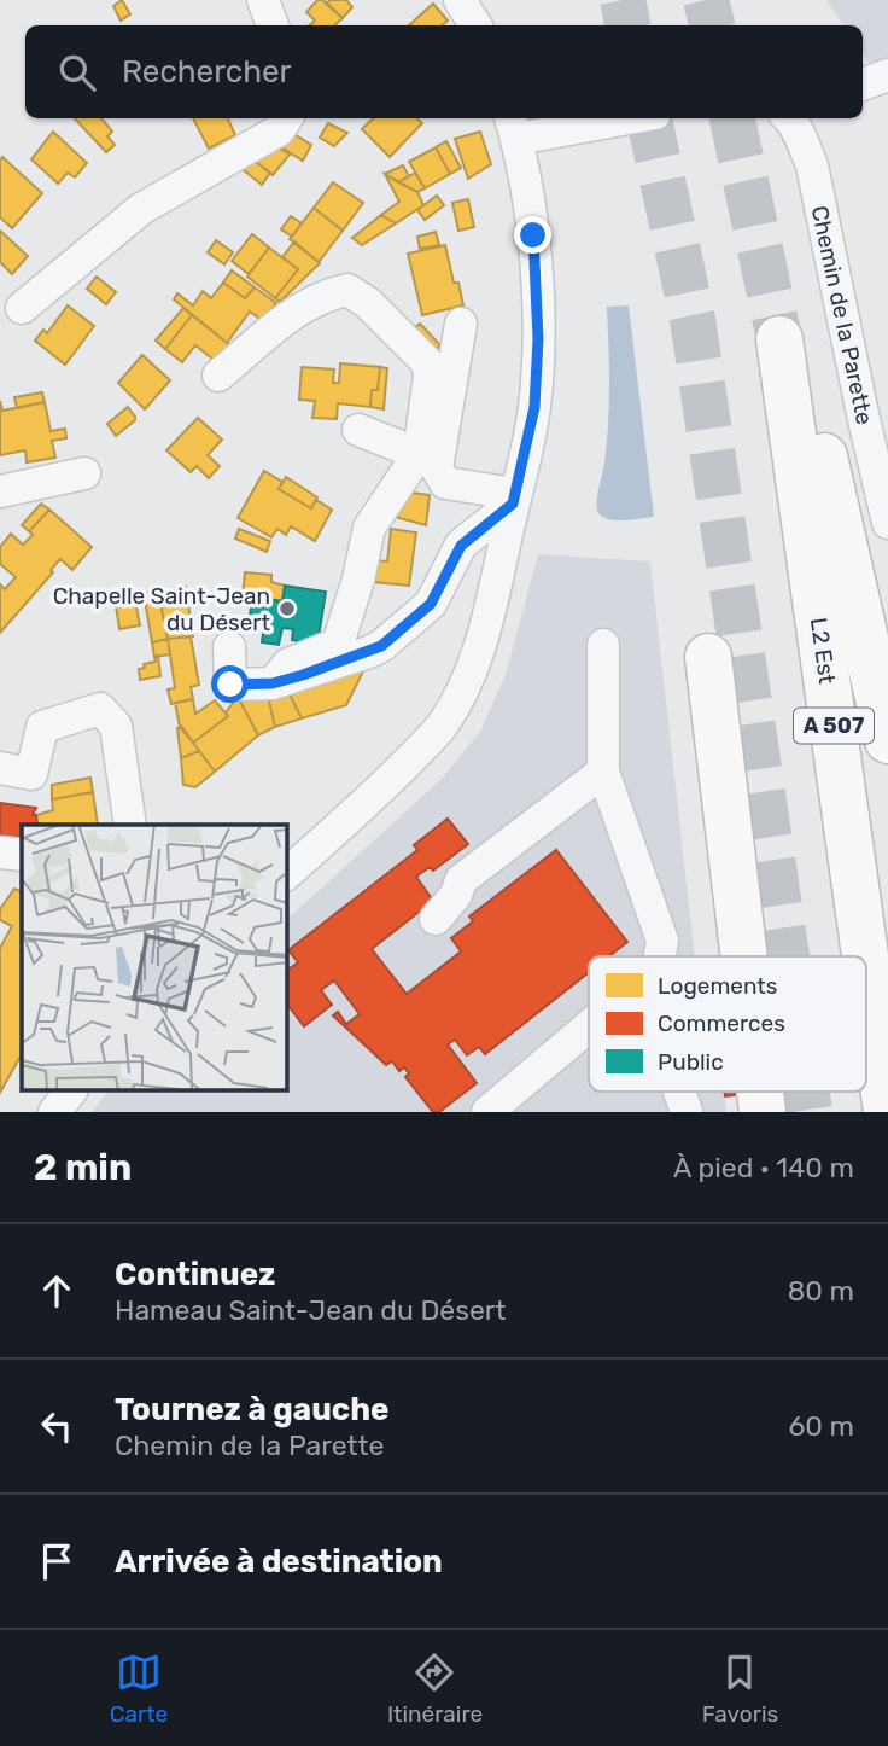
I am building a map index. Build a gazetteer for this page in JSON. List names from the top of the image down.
{
  "streets": {
    "highway": ["L2 Est", "A 507"],
    "street": ["Chemin de la Parette"]
  },
  "places": ["Chapelle Saint-Jean du Désert"],
  "legend": ["Logements", "Commerces", "Public"],
  "page": {
    "search": "Rechercher",
    "heading": ["2 min", "À pied · 140 m"],
    "list": [
      ["Continuez", "Hameau Saint-Jean du Désert", "80 m"],
      ["Tournez à gauche", "Chemin de la Parette", "60 m"],
      "Arrivée à destination"
    ],
    "nav": ["Carte", "Itinéraire", "Favoris"]
  }
}
